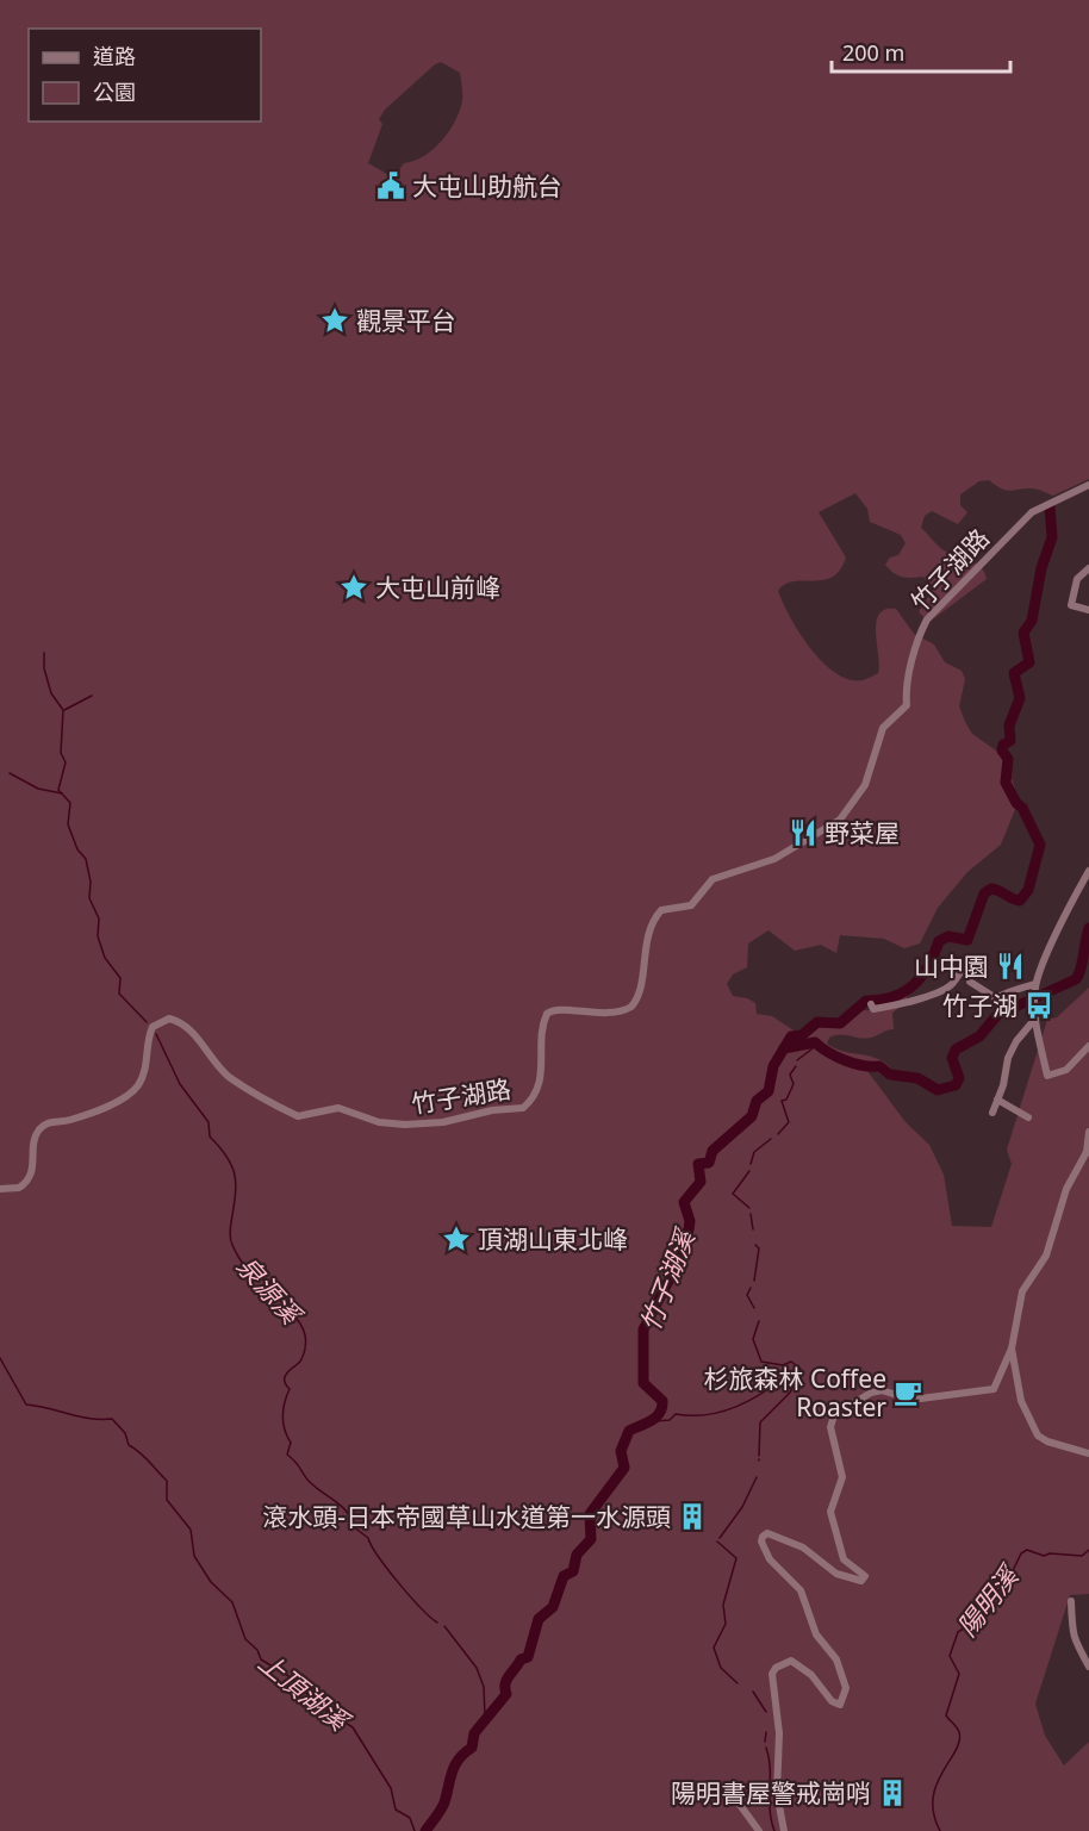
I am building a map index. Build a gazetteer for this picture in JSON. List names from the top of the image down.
{
  "streets": {
    "street": ["竹子湖路"]
  },
  "water": [
    "竹子湖溪",
    "泉源溪",
    "陽明溪",
    "上頂湖溪"
  ],
  "places": {
    "public building": ["大屯山助航台"],
    "place": ["觀景平台", "大屯山前峰", "頂湖山東北峰"],
    "restaurant": ["野菜屋", "山中園"],
    "bus stop": ["竹子湖"],
    "cafe": ["杉旅森林 Coffee Roaster"],
    "building": ["滾水頭-日本帝國草山水道第一水源頭", "陽明書屋警戒崗哨"]
  },
  "legend": ["道路", "公園"],
  "scale_bar": "200 m"
}
